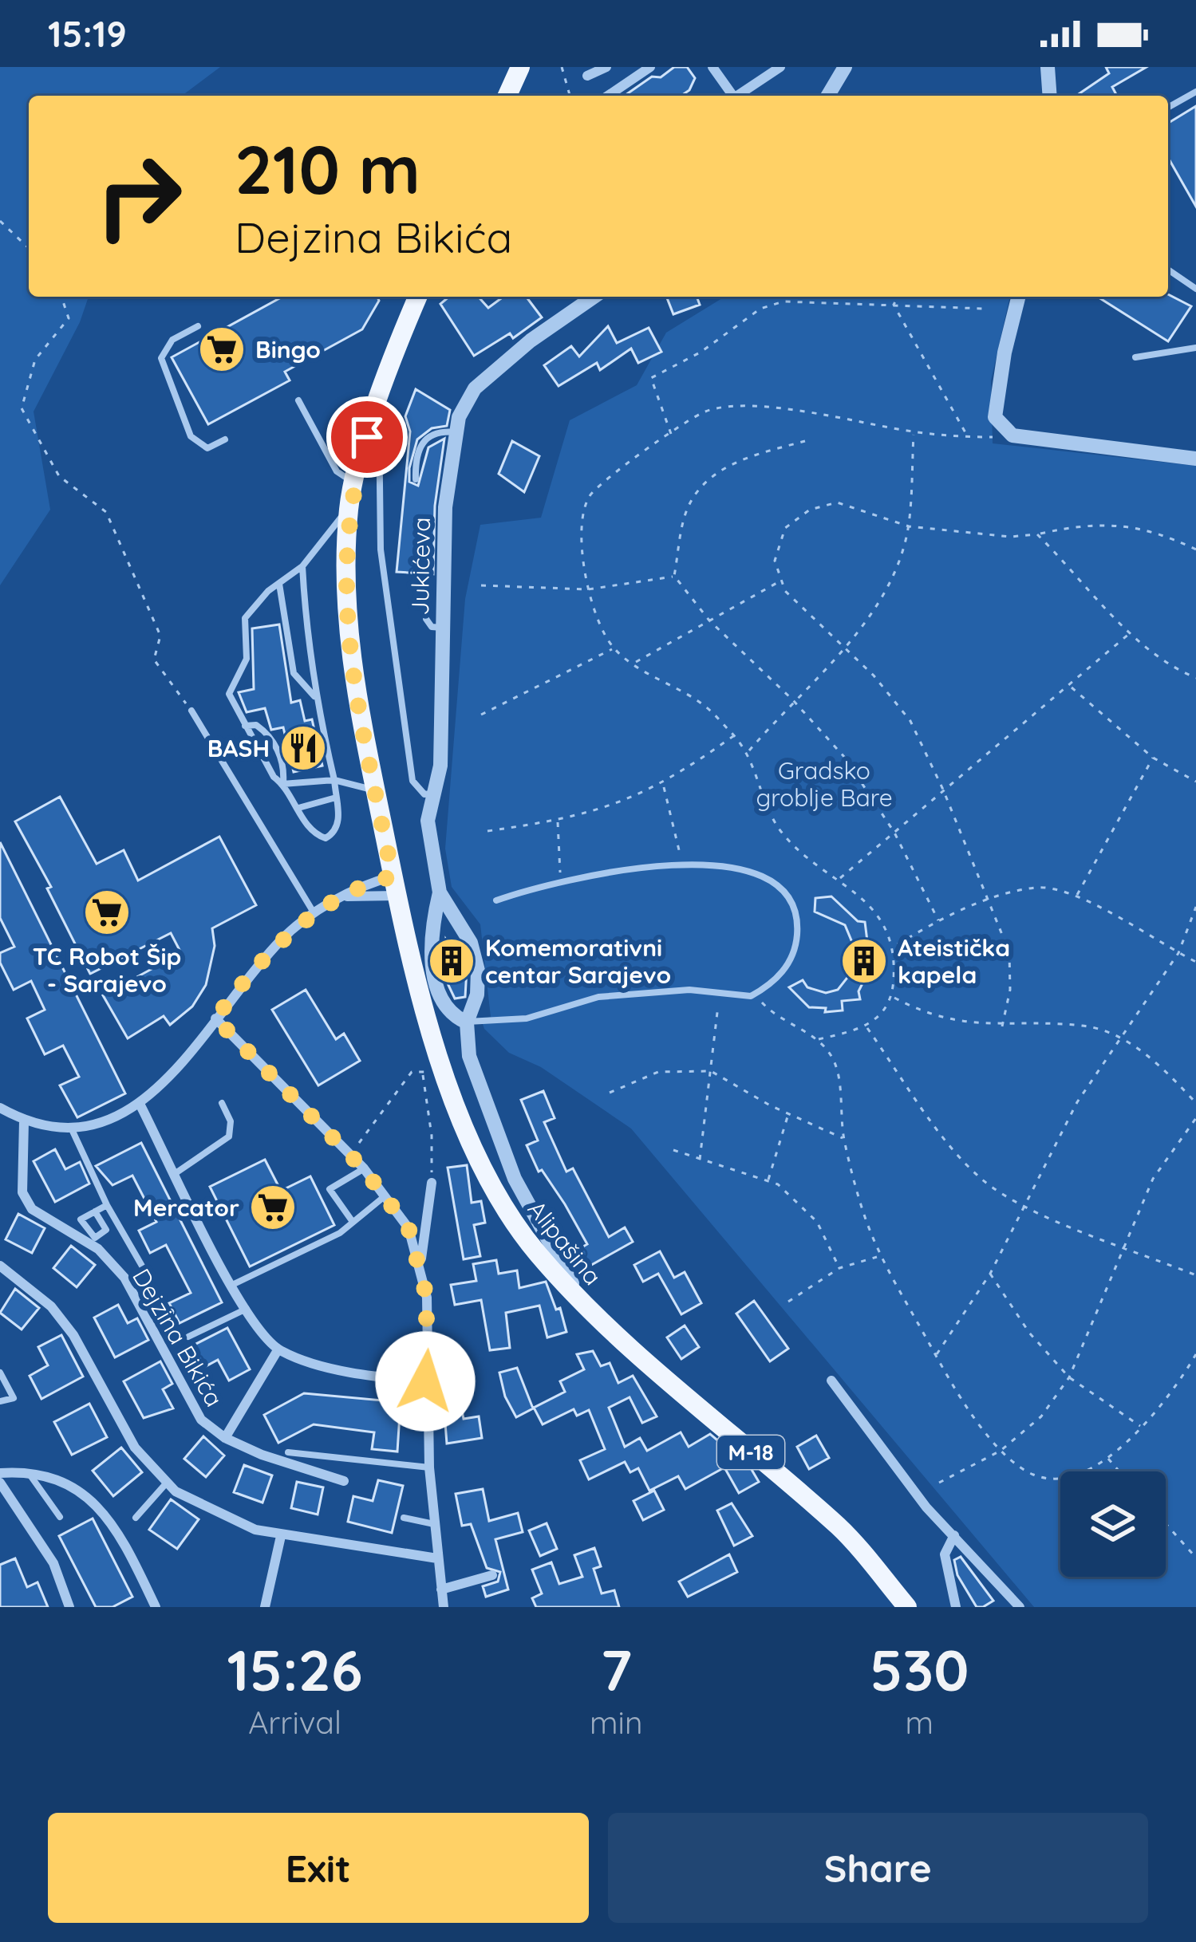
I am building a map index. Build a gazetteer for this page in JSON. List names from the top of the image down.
{
  "streets": {
    "main road": ["Alipašina", "M-18"],
    "street": ["Jukićeva", "Dejzina Bikića"]
  },
  "crossings": [
    ["Jukićeva", "Alipašina"]
  ],
  "parks": ["Gradsko groblje Bare"],
  "places": {
    "supermarket": ["Bingo", "TC Robot Šip - Sarajevo", "Mercator"],
    "restaurant": ["BASH"],
    "building": ["Komemorativni centar Sarajevo", "Ateistička kapela"]
  },
  "page": {
    "status": "15:19",
    "turn": ["210 m", "Dejzina Bikića"],
    "eta": [
      "15:26",
      "Arrival",
      "7",
      "min",
      "530",
      "m"
    ],
    "buttons": ["Exit", "Share"]
  }
}
